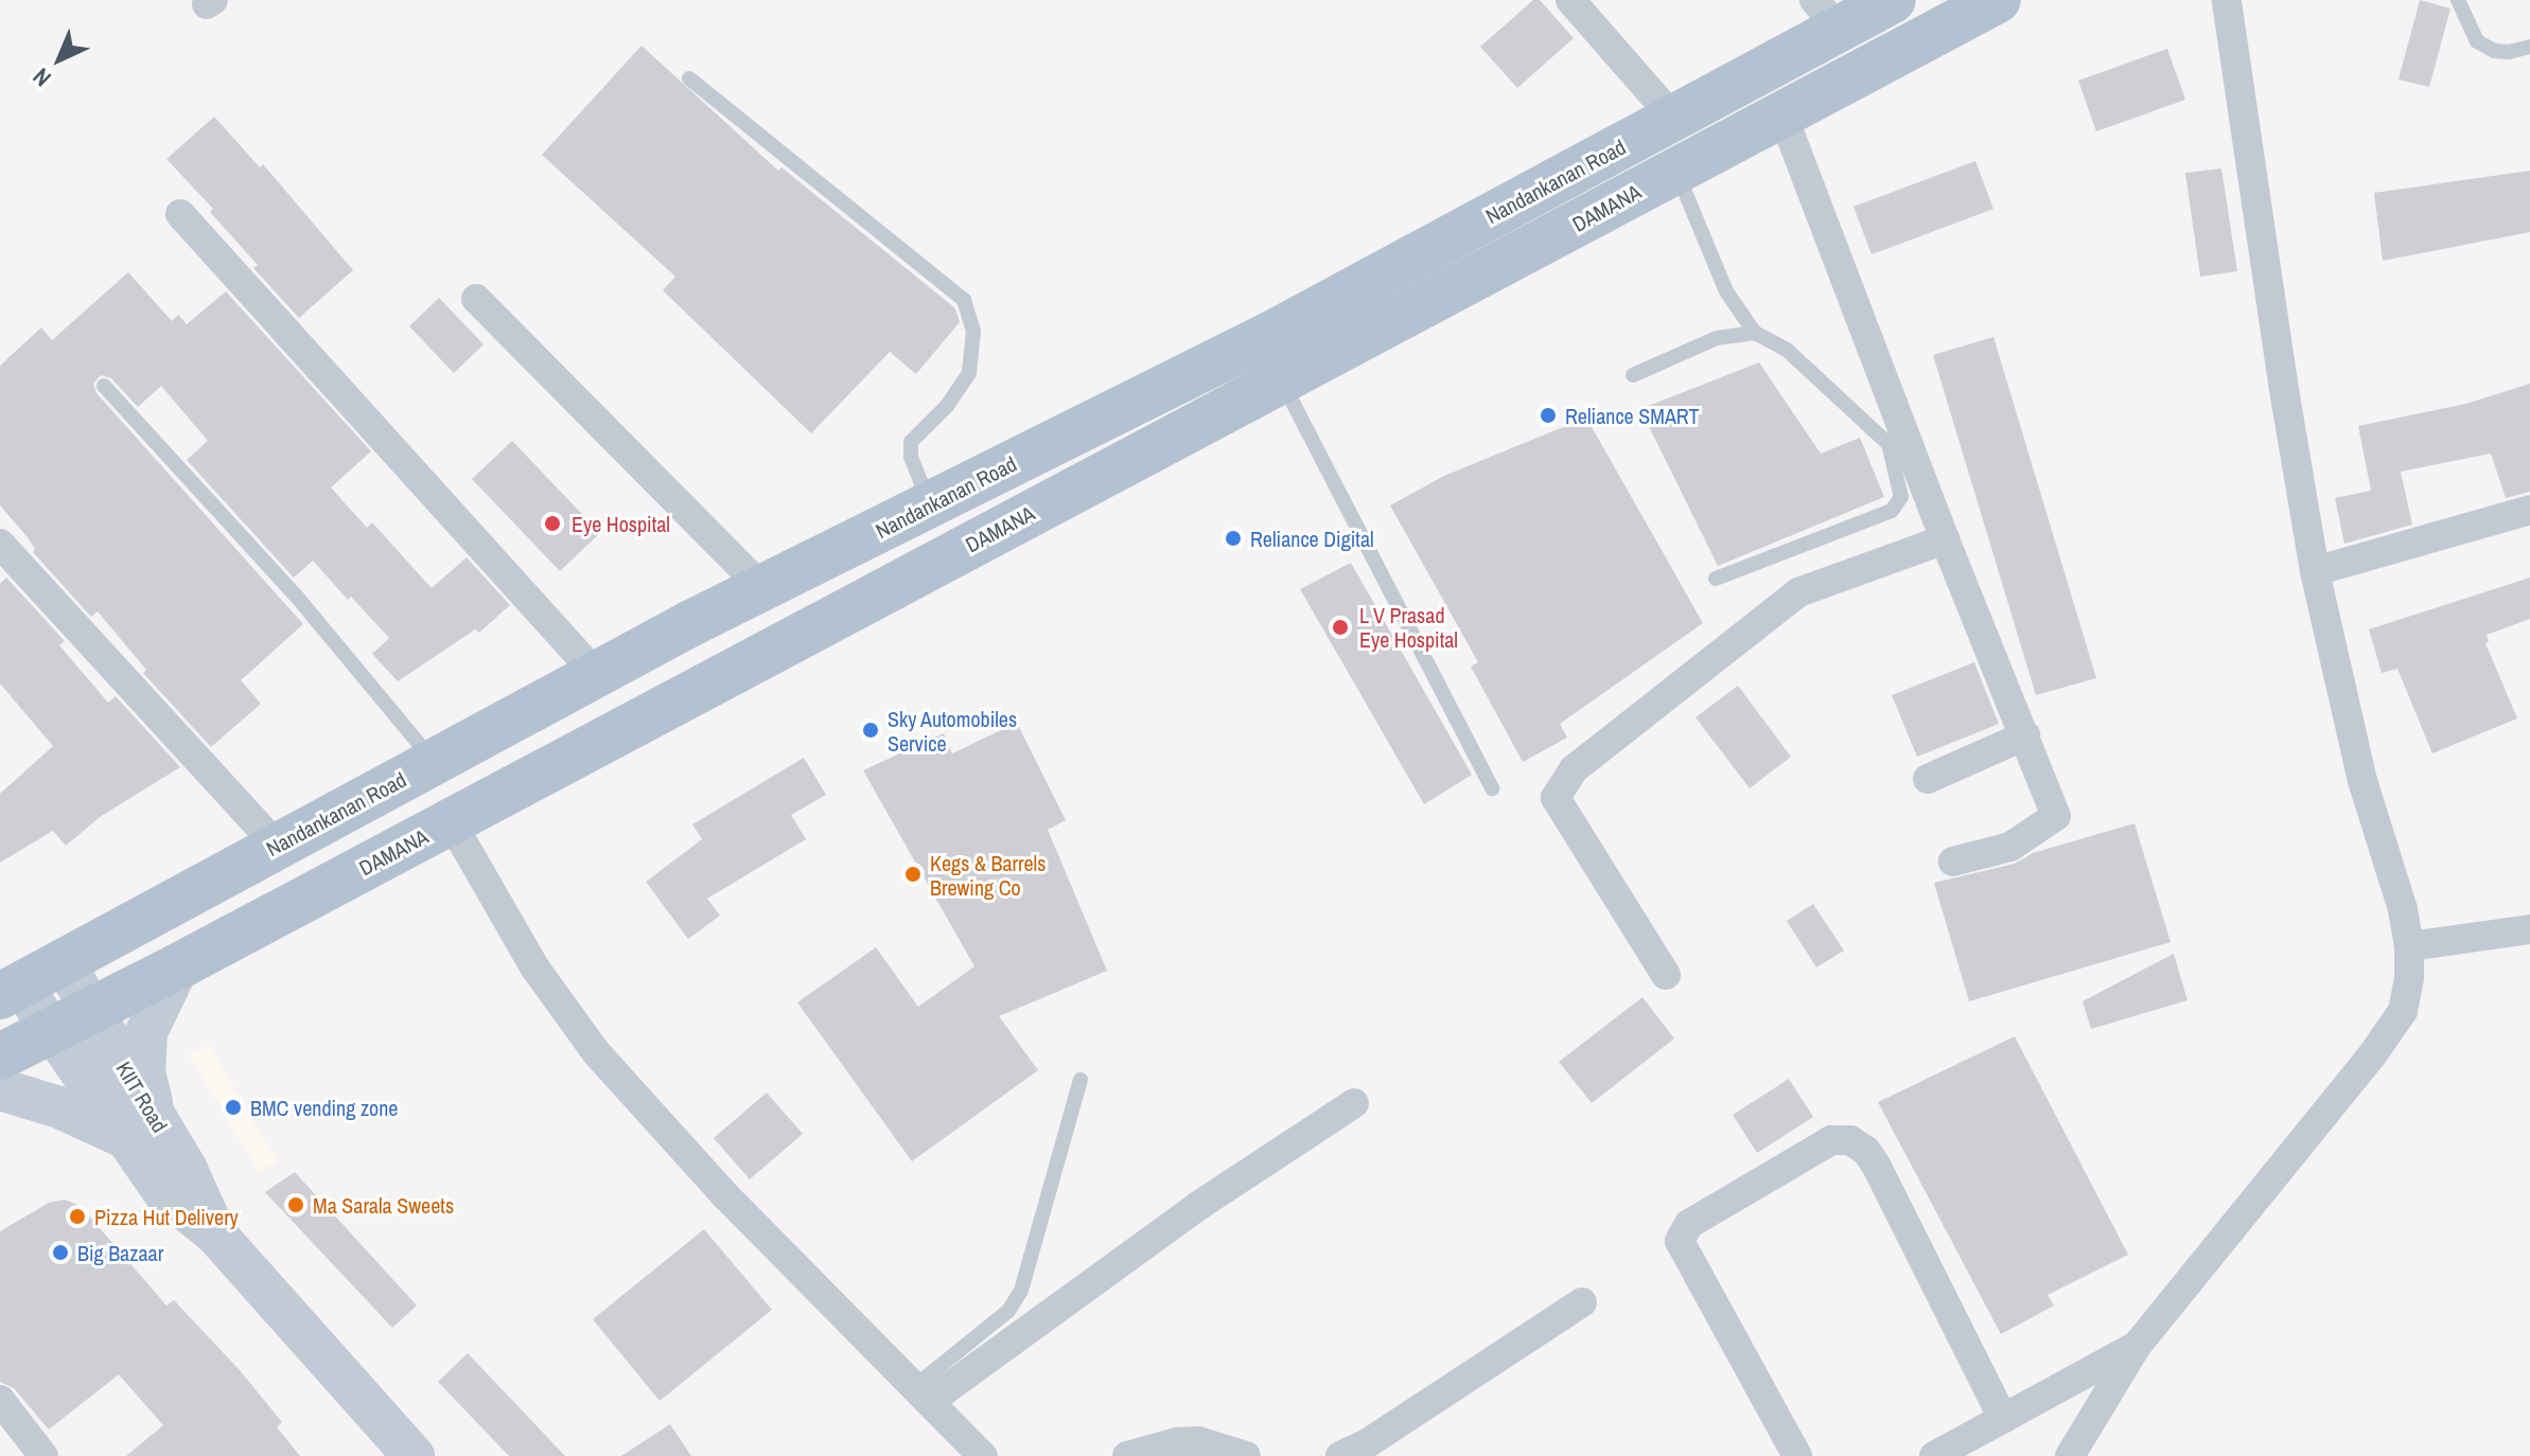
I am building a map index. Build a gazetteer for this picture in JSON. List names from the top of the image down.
{
  "streets": {
    "main road": ["Nandankanan Road", "DAMANA", "KIIT Road"]
  },
  "crossings": [
    ["Nandankanan Road", "KIIT Road"],
    ["DAMANA", "KIIT Road"]
  ],
  "places": [
    "Reliance SMART",
    "Eye Hospital",
    "Reliance Digital",
    "L V Prasad Eye Hospital",
    "Sky Automobiles Service",
    "Kegs & Barrels Brewing Co",
    "BMC vending zone",
    "Ma Sarala Sweets",
    "Pizza Hut Delivery",
    "Big Bazaar"
  ],
  "north": "bottom left"
}
